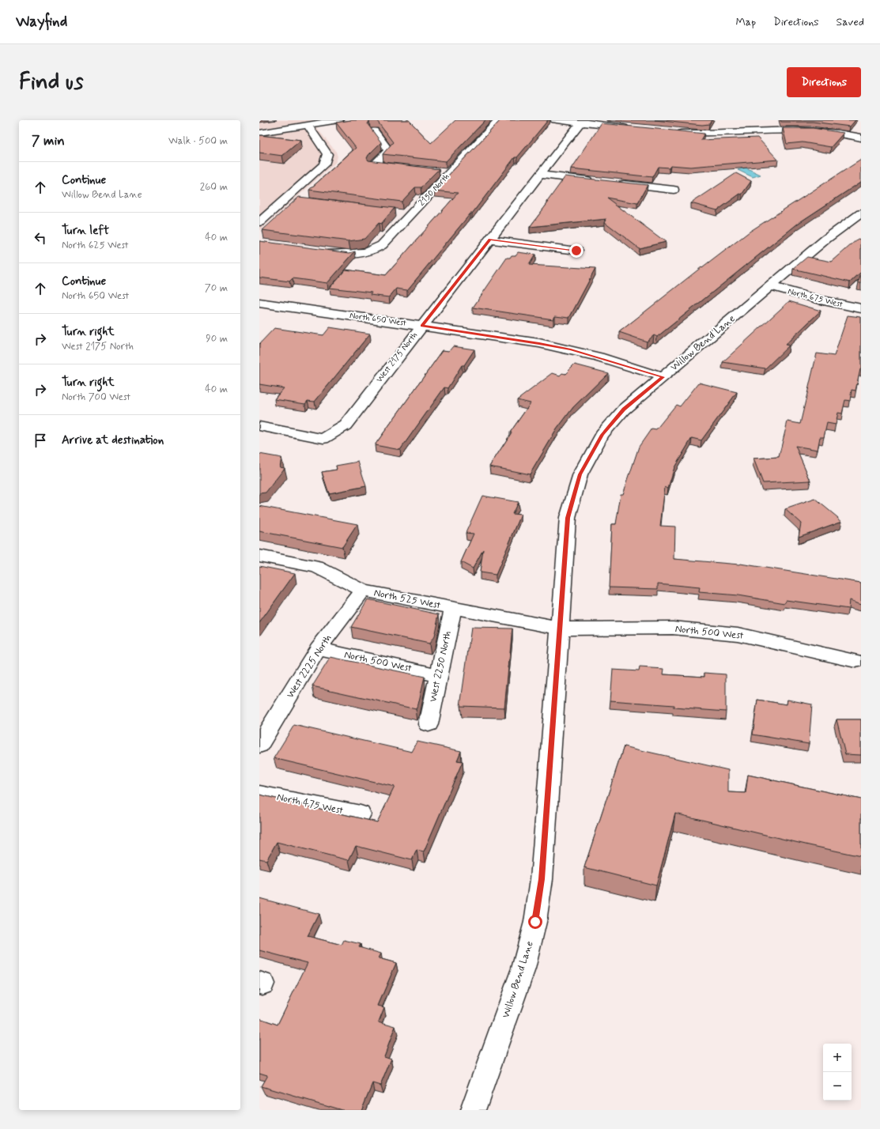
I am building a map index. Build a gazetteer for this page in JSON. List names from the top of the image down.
{
  "streets": {
    "street": [
      "2150 North",
      "North 675 West",
      "North 650 West",
      "Willow Bend Lane",
      "West 2175 North",
      "North 525 West",
      "North 500 West",
      "West 2225 North",
      "West 2250 North",
      "North 475 West"
    ]
  },
  "crossings": [
    ["North 675 West", "Willow Bend Lane"],
    ["North 650 West", "Willow Bend Lane"],
    ["North 650 West", "West 2175 North"],
    ["Willow Bend Lane", "North 525 West"],
    ["Willow Bend Lane", "North 500 West"],
    ["North 525 West", "North 500 West"],
    ["North 525 West", "West 2225 North"],
    ["North 525 West", "West 2250 North"],
    ["North 500 West", "West 2225 North"],
    ["North 500 West", "West 2250 North"]
  ],
  "page": {
    "header": "Wayfind",
    "nav": ["Map", "Directions", "Saved"],
    "buttons": "Directions",
    "title": "Find us",
    "heading": ["7 min", "Walk · 500 m"],
    "list": [
      ["Continue", "Willow Bend Lane", "260 m"],
      ["Turn left", "North 625 West", "40 m"],
      ["Continue", "North 650 West", "70 m"],
      ["Turn right", "West 2175 North", "90 m"],
      ["Turn right", "North 700 West", "40 m"],
      "Arrive at destination"
    ],
    "map_buttons": ["+", "−"]
  }
}
